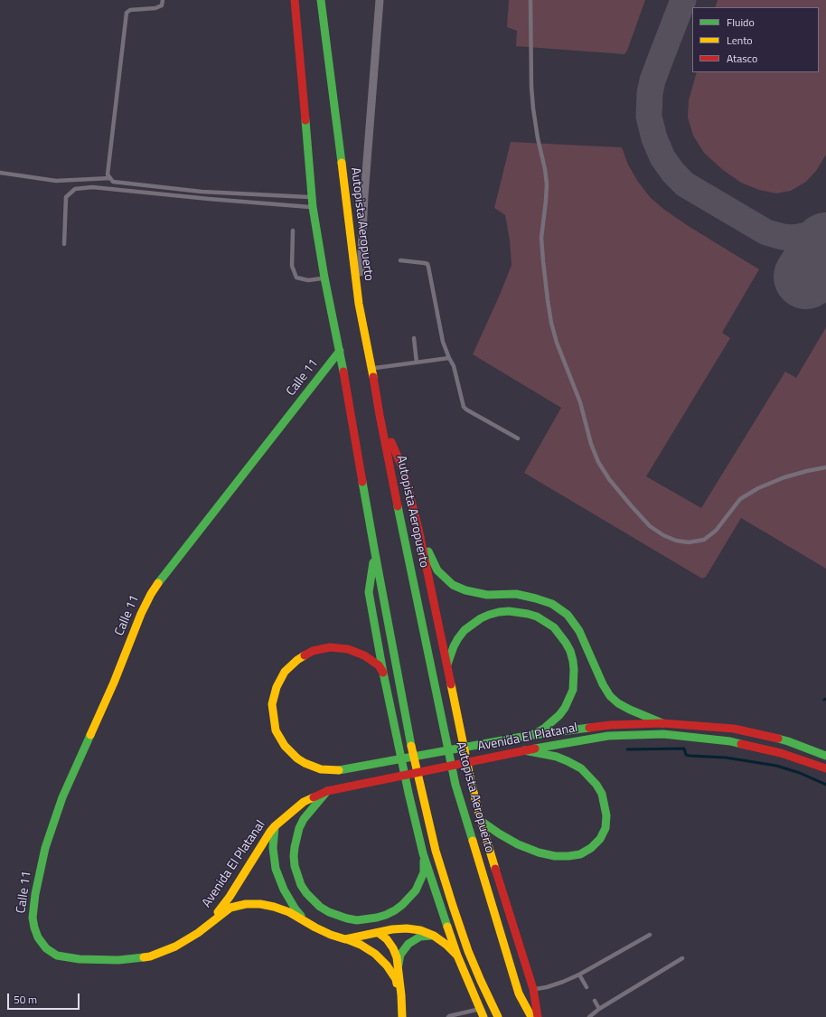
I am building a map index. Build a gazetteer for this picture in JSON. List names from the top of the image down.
{
  "streets": {
    "main road": ["Autopista Aeropuerto", "Calle 11", "Avenida El Platanal"]
  },
  "crossings": [
    ["Calle 11", "Avenida El Platanal"]
  ],
  "legend": ["Fluido", "Lento", "Atasco"],
  "scale_bar": "50 m"
}
